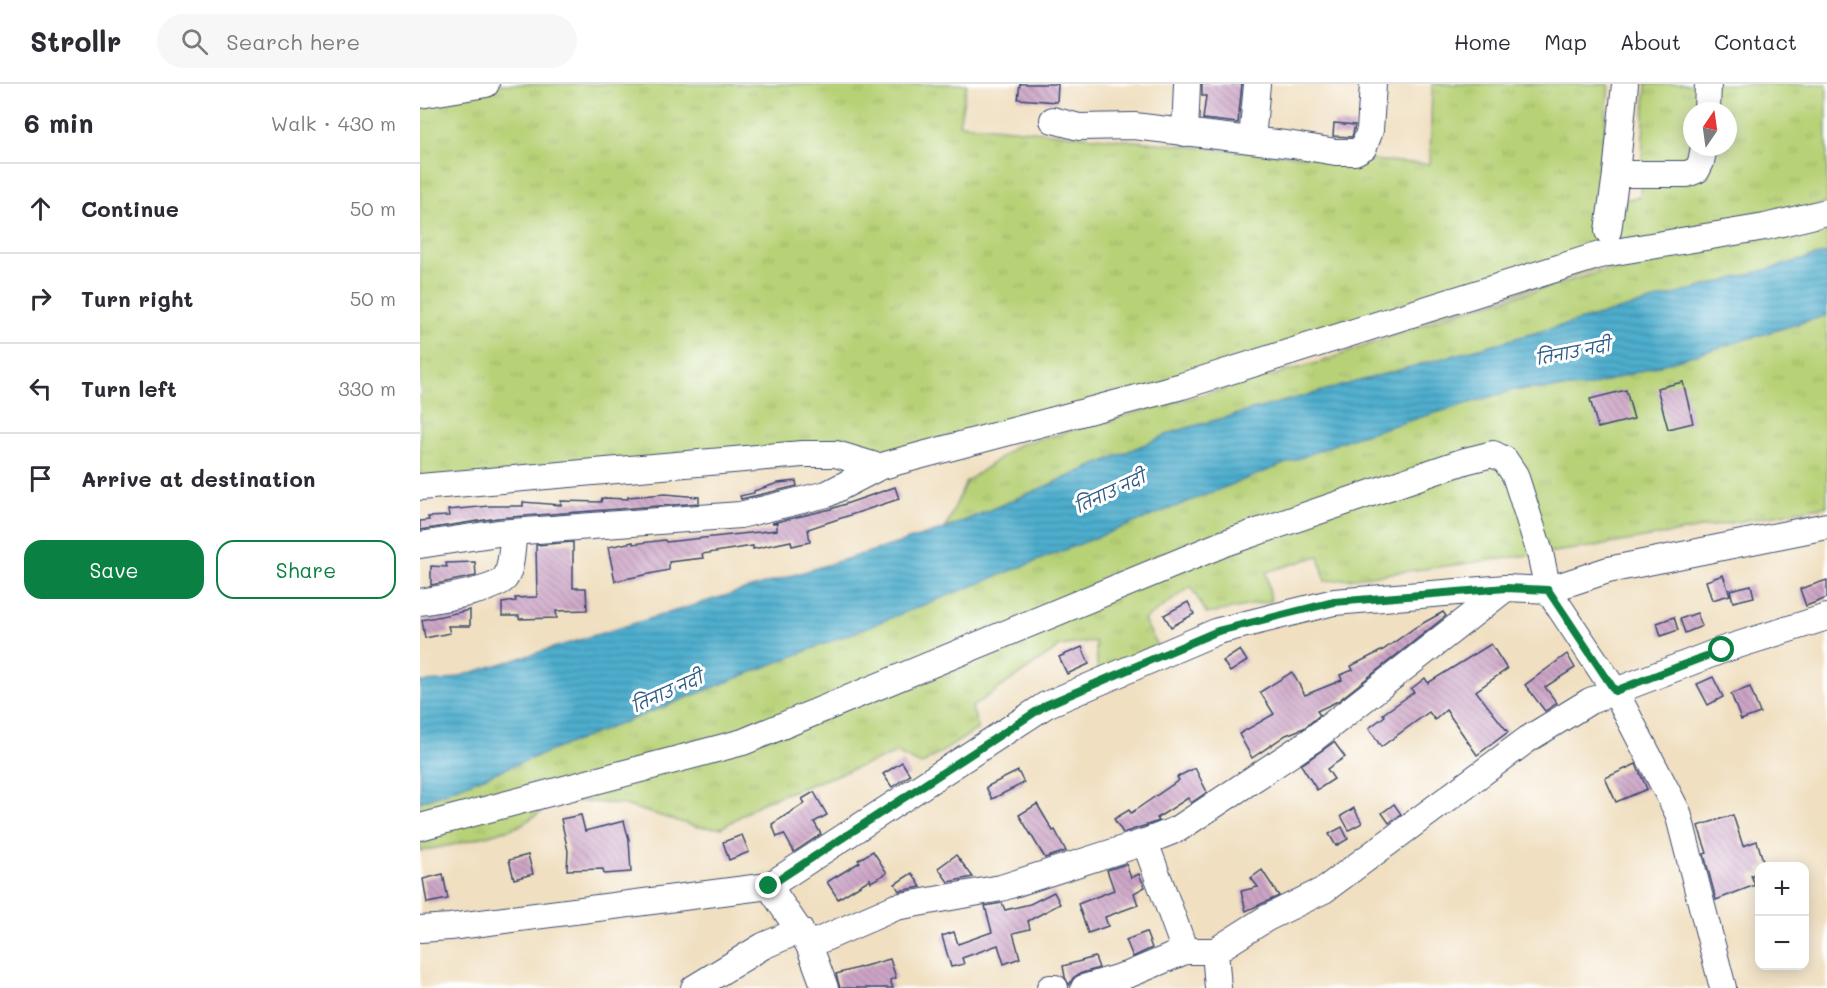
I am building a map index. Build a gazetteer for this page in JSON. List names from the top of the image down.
{
  "water": ["तिनाउ नदी"],
  "north": "top",
  "page": {
    "header": "Strollr",
    "search": "Search here",
    "nav": [
      "Home",
      "Map",
      "About",
      "Contact"
    ],
    "heading": ["6 min", "Walk · 430 m"],
    "list": [
      ["Continue", "50 m"],
      ["Turn right", "50 m"],
      ["Turn left", "330 m"],
      "Arrive at destination"
    ],
    "buttons": ["Save", "Share"],
    "map_buttons": ["+", "−"]
  }
}
